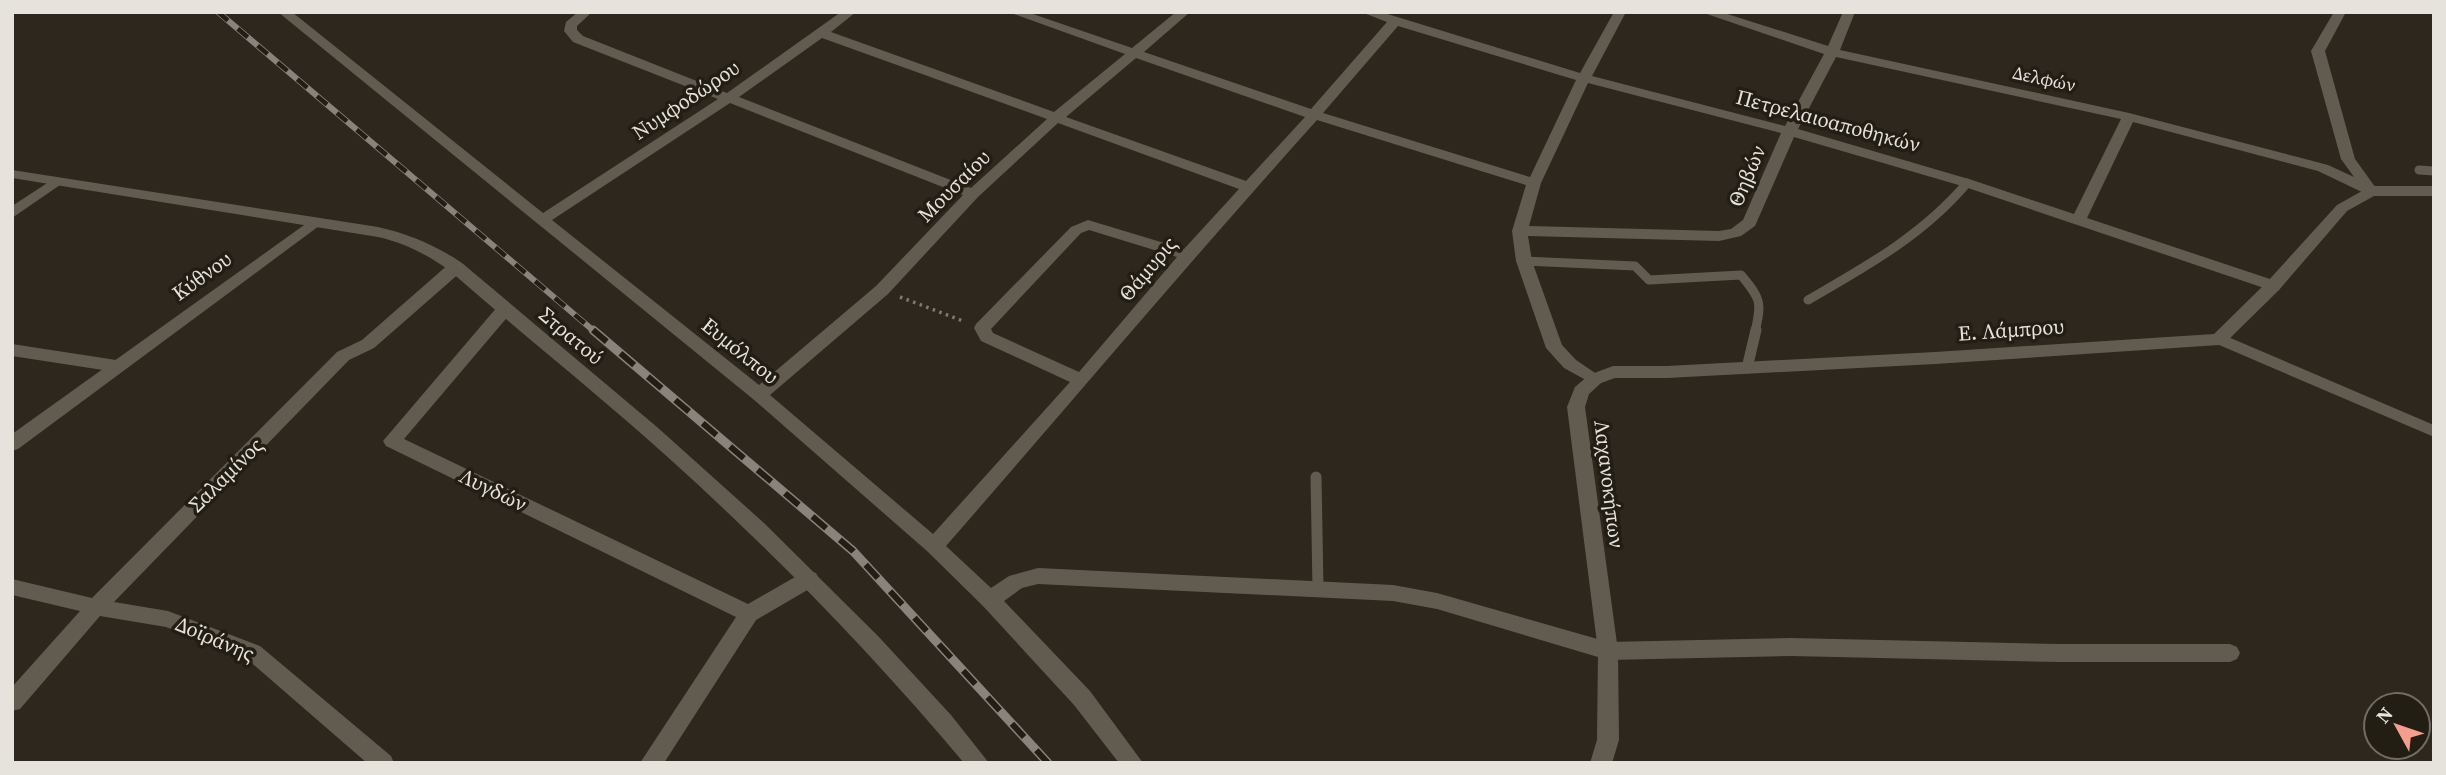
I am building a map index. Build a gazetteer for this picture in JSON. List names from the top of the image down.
{
  "streets": {
    "street": [
      "Δελφών",
      "Νυμφοδώρου",
      "Πετρελαιοαποθηκών",
      "Θηβών",
      "Μουσαίου",
      "Θάμυρις",
      "Κύθνου",
      "Ε. Λάμπρου",
      "Στρατού",
      "Ευμόλπου",
      "Σαλαμίνος",
      "Λαχανοκήπων",
      "Λυγδών",
      "Δοϊράνης"
    ]
  },
  "crossings": [
    ["Δελφών", "Θηβών"],
    ["Νυμφοδώρου", "Ευμόλπου"],
    ["Πετρελαιοαποθηκών", "Θηβών"],
    ["Πετρελαιοαποθηκών", "Θάμυρις"],
    ["Μουσαίου", "Ευμόλπου"],
    ["Θάμυρις", "Ευμόλπου"],
    ["Κύθνου", "Στρατού"],
    ["Ε. Λάμπρου", "Λαχανοκήπων"],
    ["Στρατού", "Σαλαμίνος"],
    ["Στρατού", "Λυγδών"],
    ["Σαλαμίνος", "Δοϊράνης"]
  ],
  "north": "top left"
}
